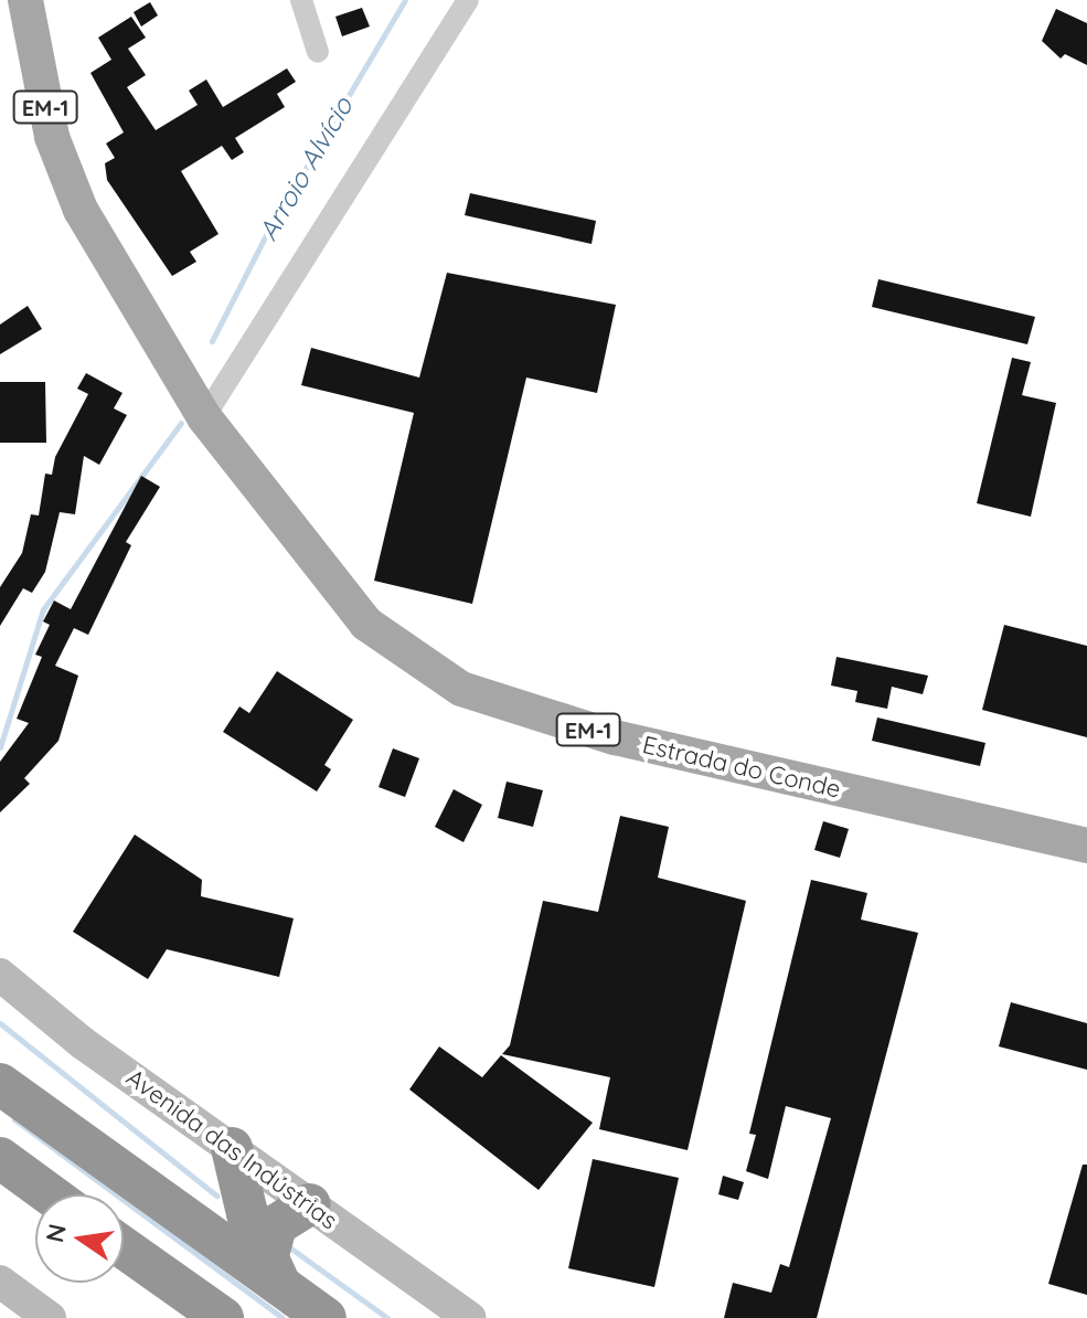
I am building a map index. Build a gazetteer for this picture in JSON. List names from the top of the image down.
{
  "streets": {
    "main road": ["EM-1", "Estrada do Conde", "Avenida das Indústrias"]
  },
  "water": ["Arroio Alvício"],
  "north": "left"
}
